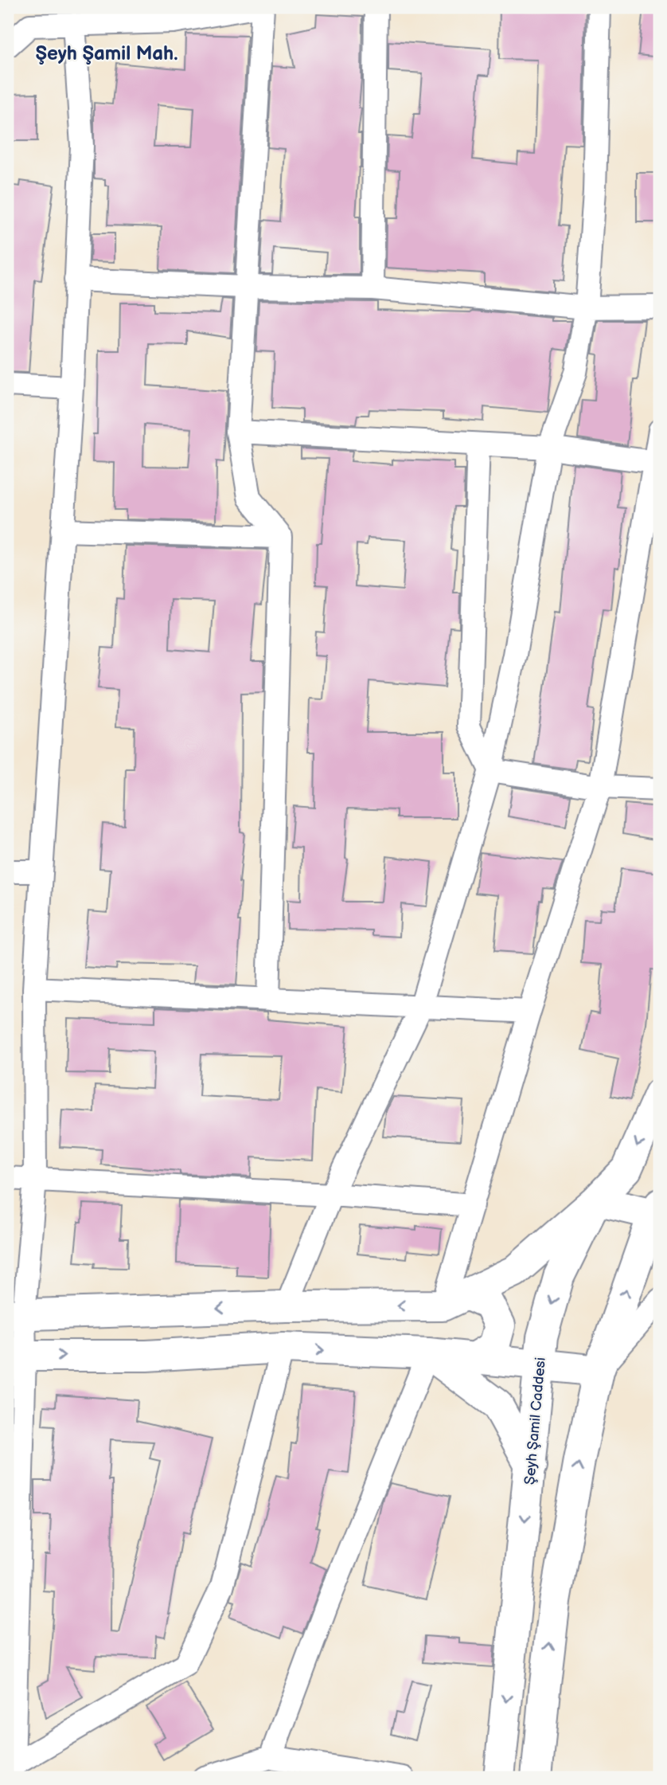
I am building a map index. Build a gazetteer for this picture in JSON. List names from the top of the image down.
{
  "streets": {
    "main road": ["Şeyh Şamil Caddesi"]
  },
  "districts": ["Şeyh Şamil Mah."]
}
